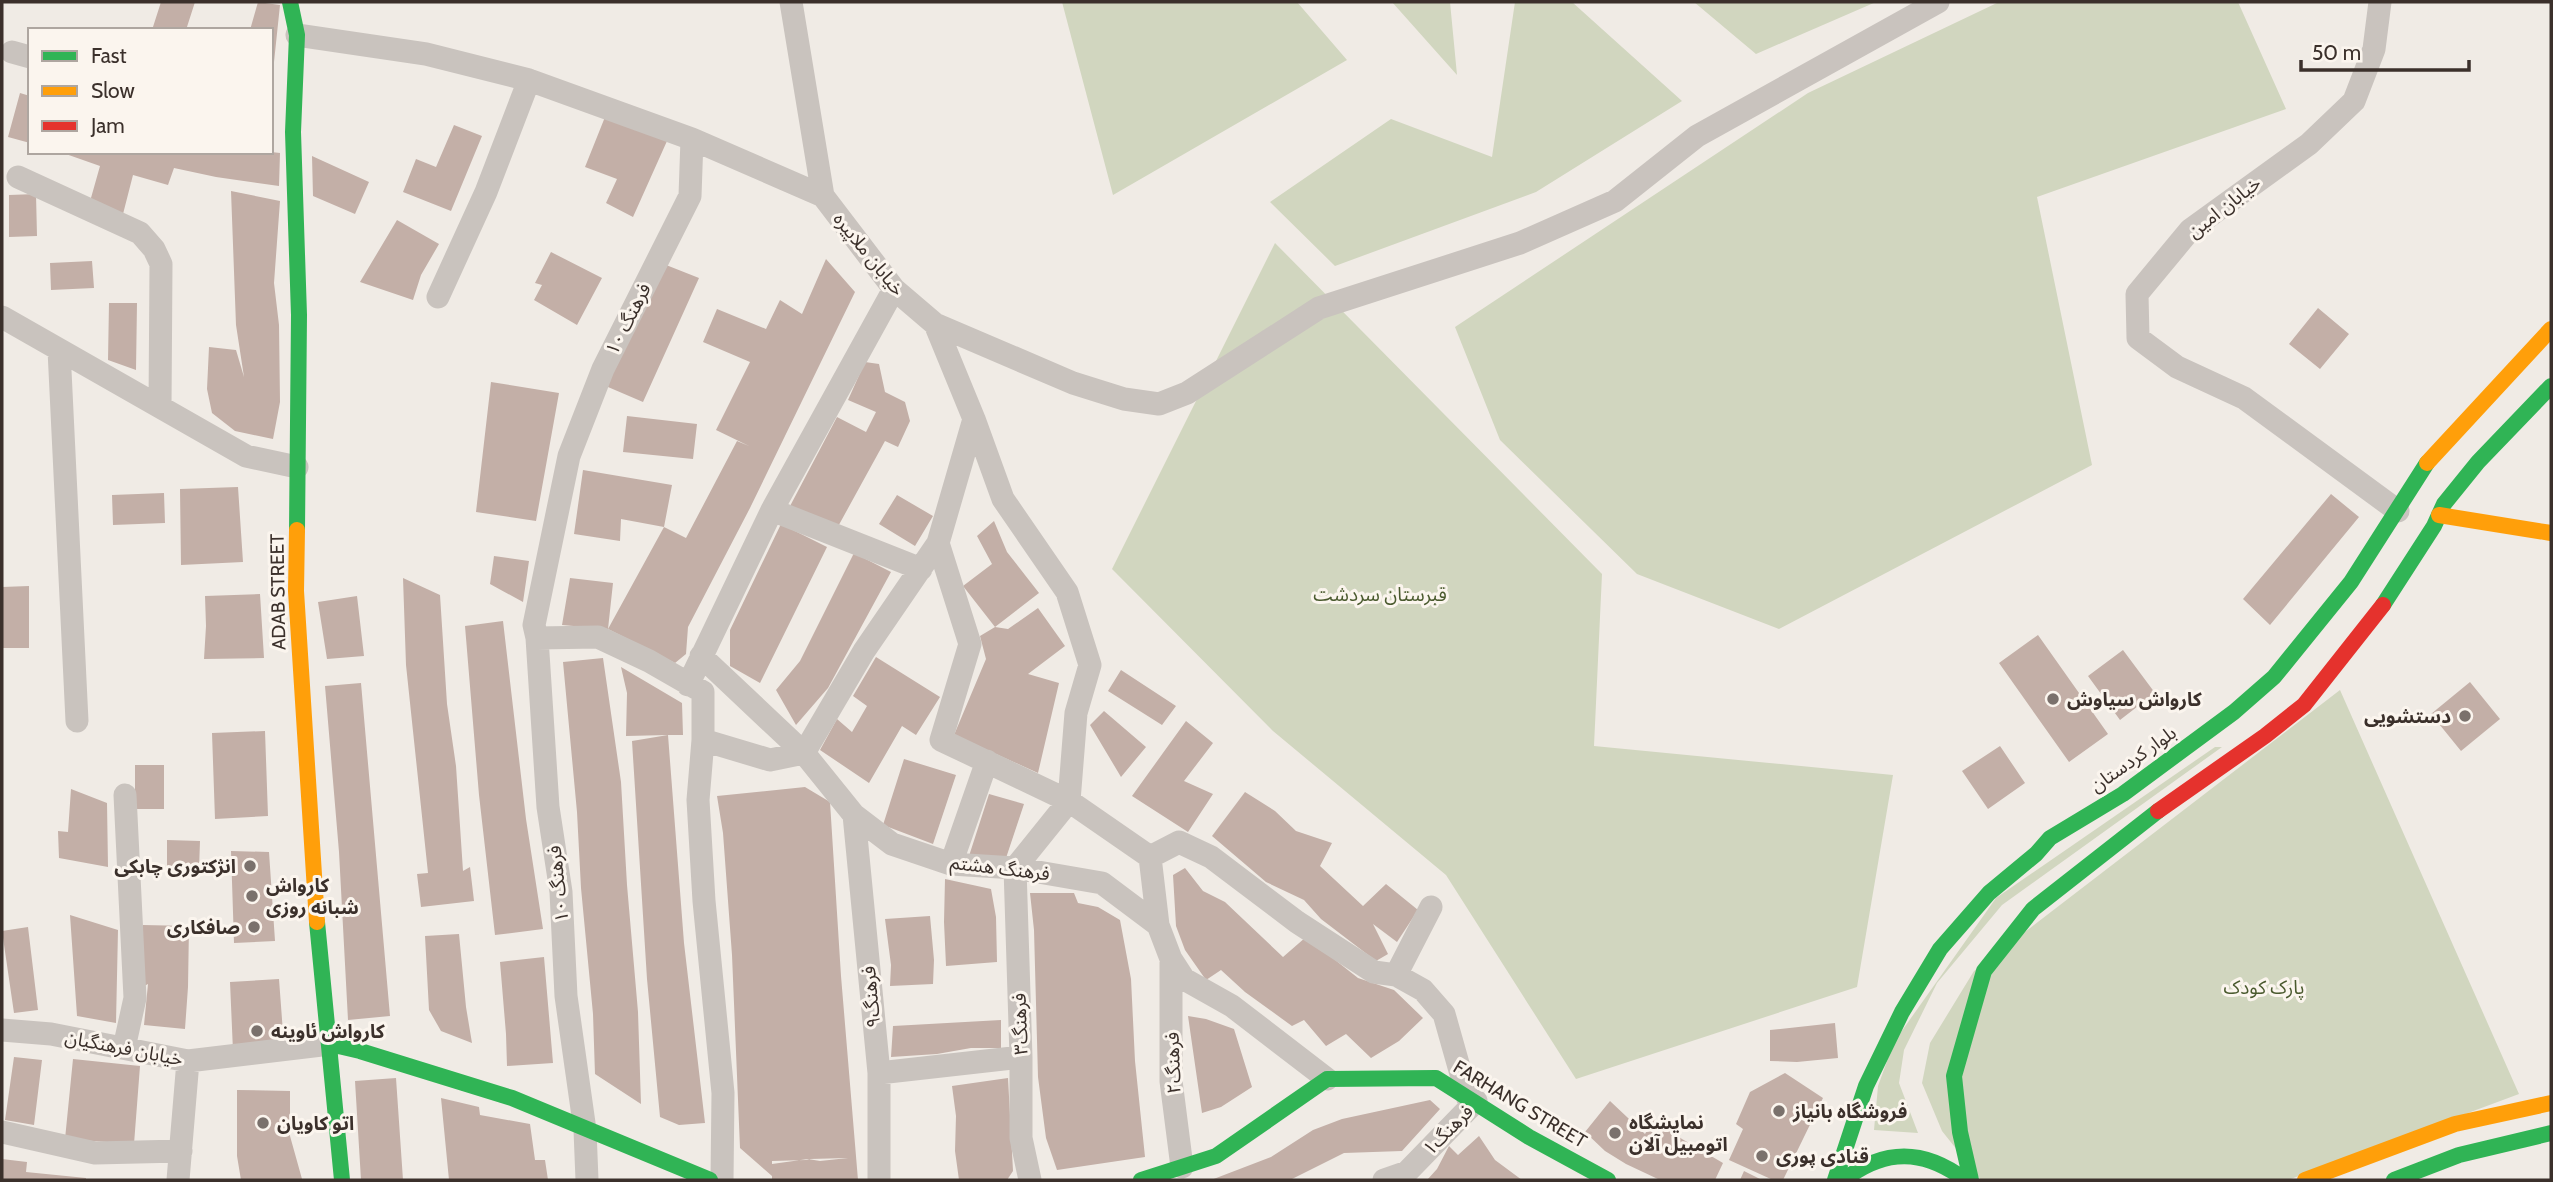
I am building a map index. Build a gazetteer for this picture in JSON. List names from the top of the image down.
{
  "streets": {
    "main road": ["ADAB STREET", "بلوار کردستان", "FARHANG STREET"],
    "street": [
      "خیابان امین",
      "خیابان ملاپیره",
      "فرهنگ ۱۰",
      "فرهنگ هشتم",
      "فرهنگ۹",
      "فرهنگ۳",
      "خیابان فرهنگیان",
      "فرهنگ۲",
      "فرهنگ۱"
    ]
  },
  "crossings": [
    ["خیابان امین", "بلوار کردستان"],
    ["ADAB STREET", "خیابان فرهنگیان"],
    ["فرهنگ هشتم", "فرهنگ۹"],
    ["فرهنگ هشتم", "فرهنگ۳"],
    ["FARHANG STREET", "فرهنگ۱"]
  ],
  "parks": ["قبرستان سردشت", "پارک کودک"],
  "places": [
    "کارواش سیاوش",
    "دستشویی",
    "انژکتوری چابکی",
    "کارواش شبانه روزی",
    "صافکاری",
    "کارواش ئاوینه",
    "فروشگاه بانیاز",
    "اتو کاویان",
    "نمایشگاه اتومبیل آلان",
    "قنادی پوری"
  ],
  "legend": ["Fast", "Slow", "Jam"],
  "scale_bar": "50 m"
}
